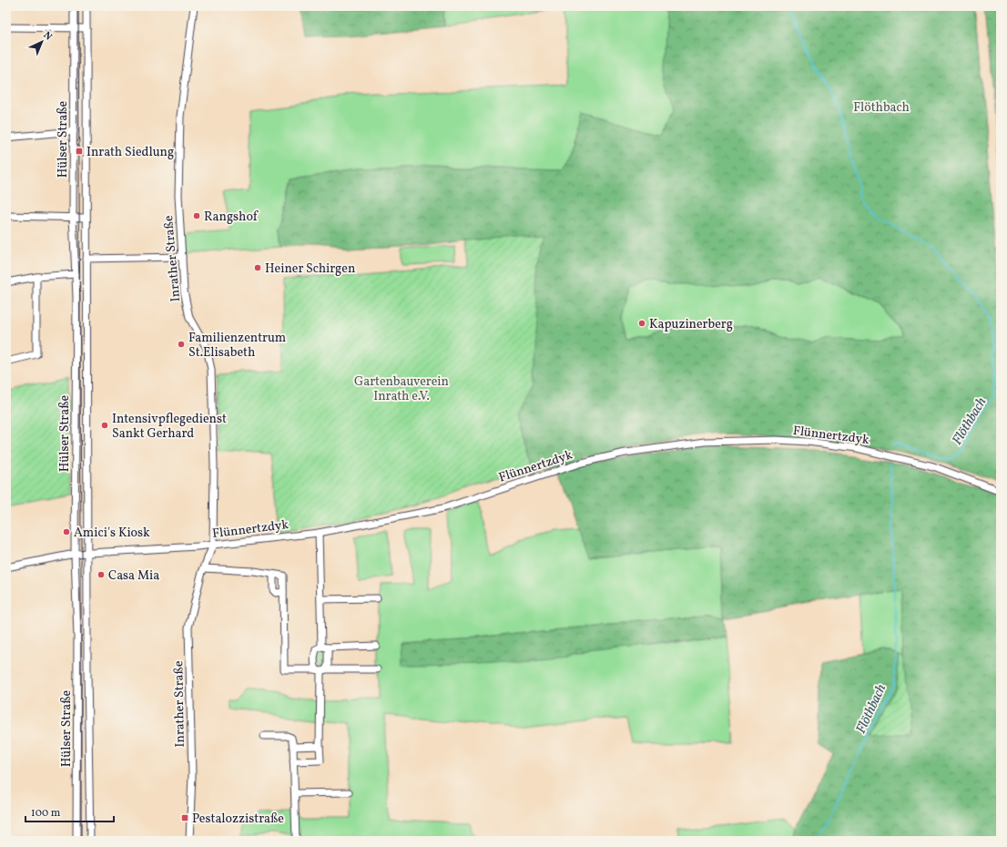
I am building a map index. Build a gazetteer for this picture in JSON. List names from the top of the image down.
{
  "streets": {
    "street": ["Hülser Straße", "Inrather Straße", "Flünnertzdyk"]
  },
  "crossings": [
    ["Hülser Straße", "Flünnertzdyk"],
    ["Inrather Straße", "Flünnertzdyk"]
  ],
  "water": ["Flöthbach"],
  "parks": ["Flöthbach", "Gartenbauverein Inrath e.V."],
  "places": {
    "transit": ["Inrath Siedlung", "Pestalozzistraße"],
    "other": [
      "Rangshof",
      "Heiner Schirgen",
      "Kapuzinerberg",
      "Familienzentrum St.Elisabeth",
      "Intensivpflegedienst Sankt Gerhard",
      "Amici's Kiosk",
      "Casa Mia"
    ]
  },
  "scale_bar": "100 m",
  "north": "top right"
}
